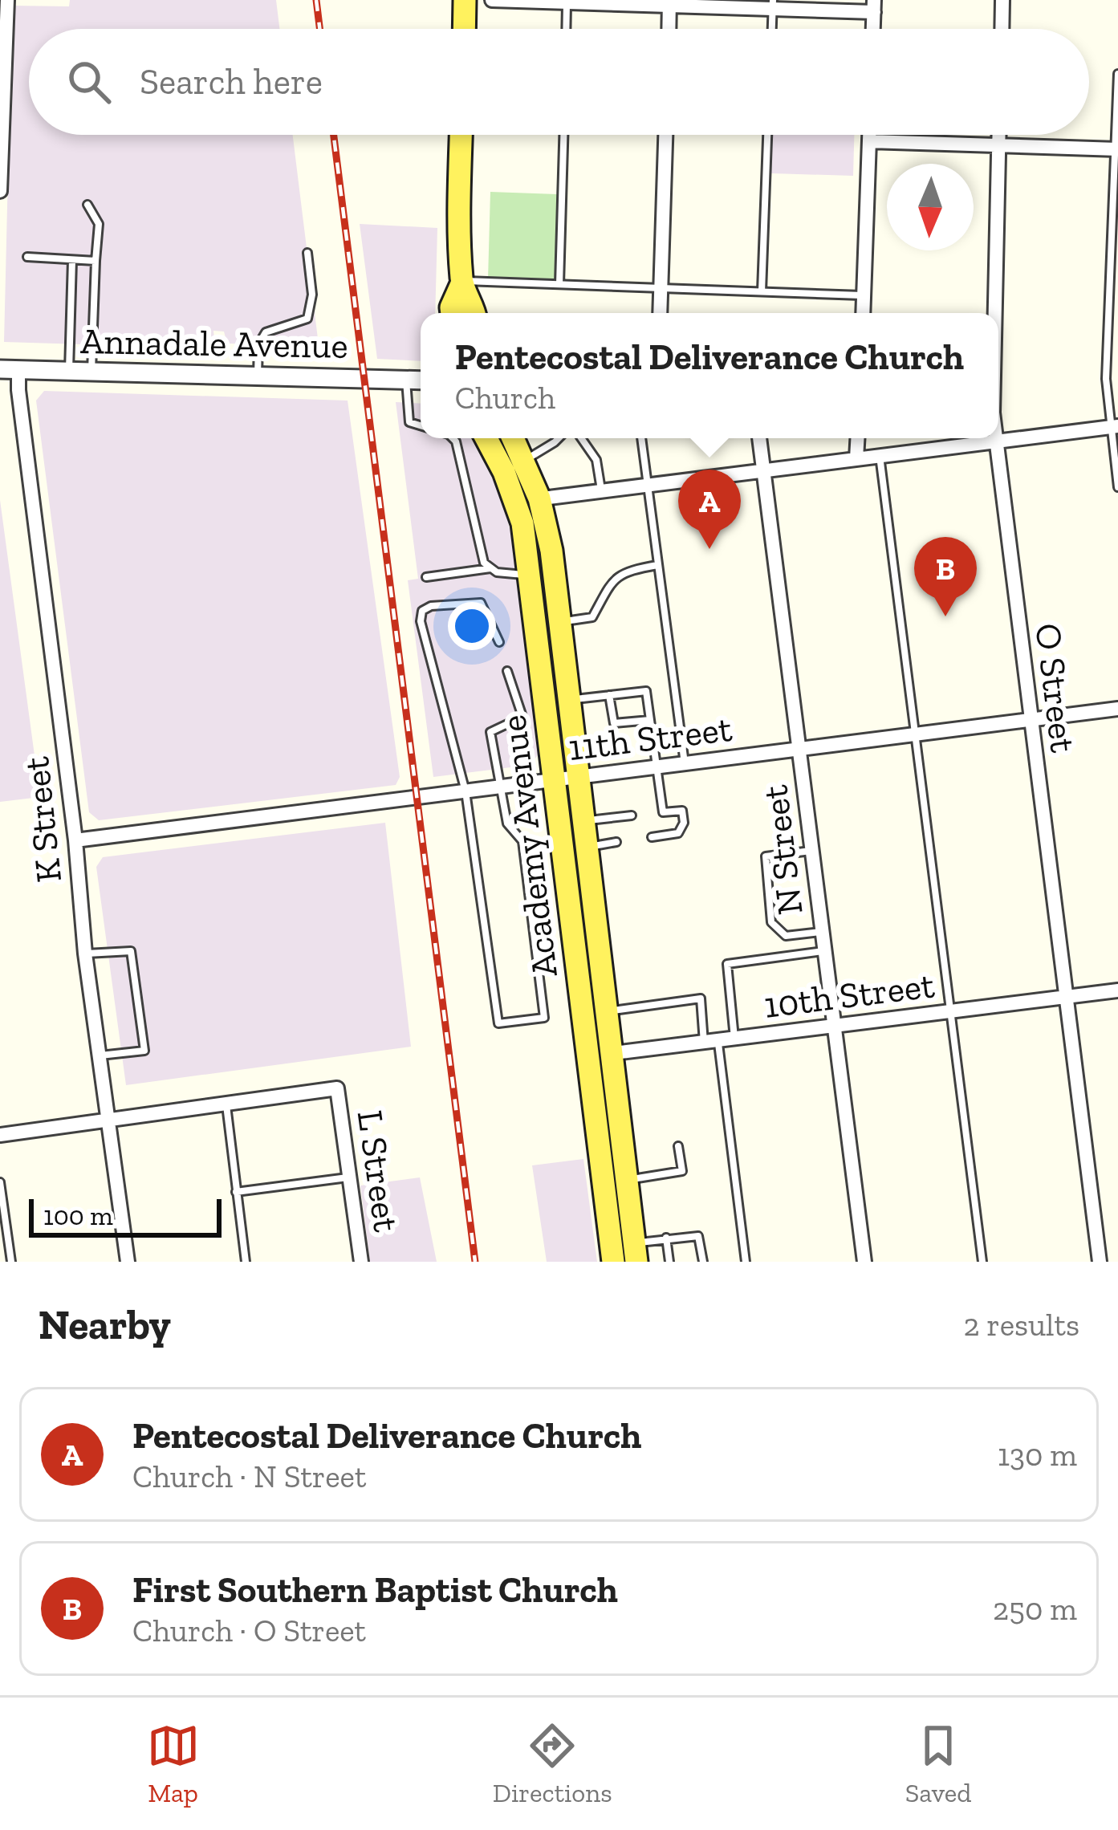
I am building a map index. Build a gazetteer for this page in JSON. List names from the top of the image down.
{
  "streets": {
    "main road": ["Academy Avenue"],
    "street": [
      "Annadale Avenue",
      "O Street",
      "11th Street",
      "K Street",
      "N Street",
      "10th Street",
      "L Street"
    ]
  },
  "crossings": [
    ["Annadale Avenue", "K Street"],
    ["O Street", "11th Street"],
    ["O Street", "10th Street"],
    ["11th Street", "K Street"],
    ["11th Street", "Academy Avenue"],
    ["11th Street", "N Street"],
    ["Academy Avenue", "10th Street"],
    ["N Street", "10th Street"]
  ],
  "scale_bar": "100 m",
  "north": "bottom",
  "page": {
    "search": "Search here",
    "popup": ["Pentecostal Deliverance Church", "Church"],
    "pins": ["A", "B"],
    "scale": "100 m",
    "heading": ["Nearby", "2 results"],
    "list": [
      {
        "mark": "A",
        "name": "Pentecostal Deliverance Church",
        "note": "Church · N Street",
        "value": "130 m"
      },
      {
        "mark": "B",
        "name": "First Southern Baptist Church",
        "note": "Church · O Street",
        "value": "250 m"
      }
    ],
    "nav": ["Map", "Directions", "Saved"]
  }
}
